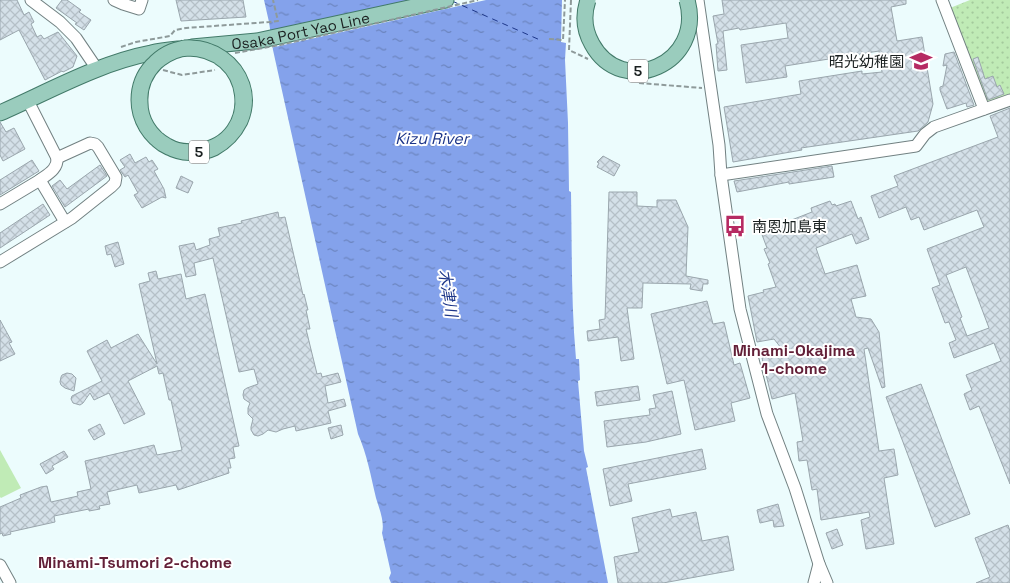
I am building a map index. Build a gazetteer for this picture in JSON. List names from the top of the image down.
{
  "streets": {
    "main road": ["5"]
  },
  "districts": ["Minami-Okajima 1-chome", "Minami-Tsumori 2-chome"],
  "water": ["Kizu River", "木津川"],
  "places": {
    "school or university": ["昭光幼稚園"],
    "bus stop": ["南恩加島東"]
  }
}
